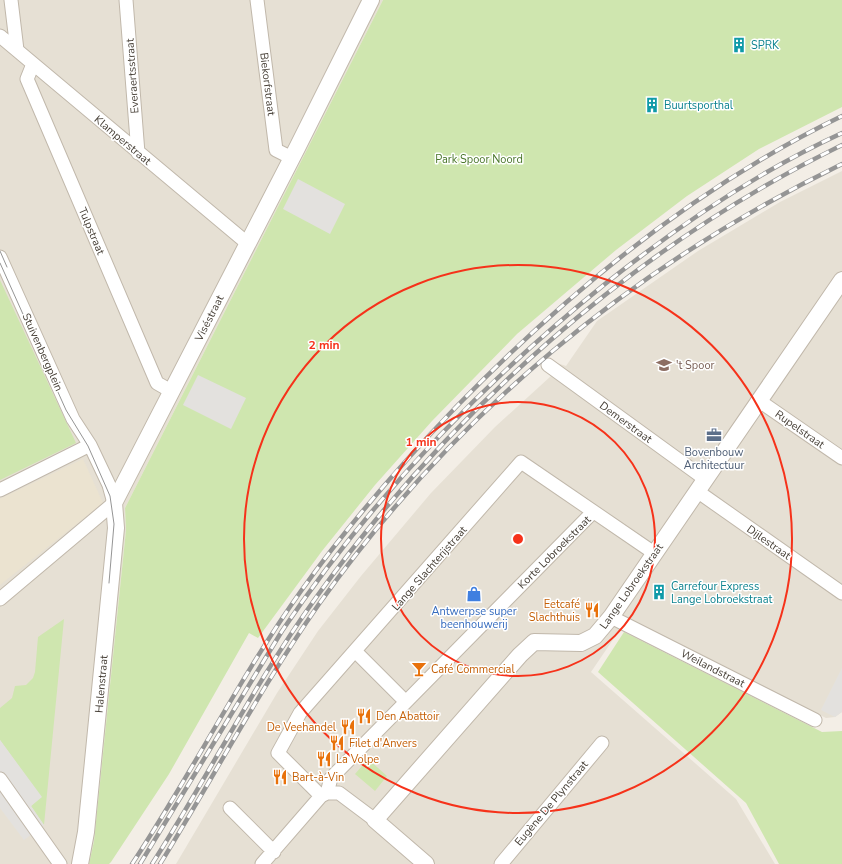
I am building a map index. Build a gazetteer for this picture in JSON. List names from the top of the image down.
{
  "streets": {
    "street": [
      "Everaertsstraat",
      "Biekorfstraat",
      "Klamperstraat",
      "Tulpstraat",
      "Viséstraat",
      "Stuivenbergplein",
      "Demerstraat",
      "Rupelstraat",
      "Dijlestraat",
      "Korte Lobroekstraat",
      "Lange Slachterijstraat",
      "Lange Lobroekstraat",
      "Weilandstraat",
      "Halenstraat",
      "Eugène De Plynstraat"
    ]
  },
  "crossings": [
    ["Everaertsstraat", "Klamperstraat"],
    ["Biekorfstraat", "Viséstraat"],
    ["Klamperstraat", "Tulpstraat"],
    ["Klamperstraat", "Viséstraat"],
    ["Tulpstraat", "Viséstraat"],
    ["Viséstraat", "Stuivenbergplein"],
    ["Viséstraat", "Halenstraat"],
    ["Stuivenbergplein", "Halenstraat"],
    ["Demerstraat", "Dijlestraat"],
    ["Demerstraat", "Lange Lobroekstraat"],
    ["Rupelstraat", "Lange Lobroekstraat"],
    ["Dijlestraat", "Lange Lobroekstraat"],
    ["Korte Lobroekstraat", "Lange Slachterijstraat"],
    ["Lange Slachterijstraat", "Lange Lobroekstraat"],
    ["Lange Lobroekstraat", "Weilandstraat"]
  ],
  "parks": ["Park Spoor Noord"],
  "places": {
    "building": ["SPRK", "Buurtsporthal", "Carrefour Express Lange Lobroekstraat"],
    "school or university": ["'t Spoor"],
    "office": ["Bovenbouw Architectuur"],
    "shop": ["Antwerpse super beenhouwerij"],
    "restaurant": [
      "Eetcafé Slachthuis",
      "Den Abattoir",
      "De Veehandel",
      "Filet d'Anvers",
      "La Volpe",
      "Bart-à-Vin"
    ],
    "bar": ["Café Commercial"]
  },
  "rings": ["2 min", "1 min"]
}
